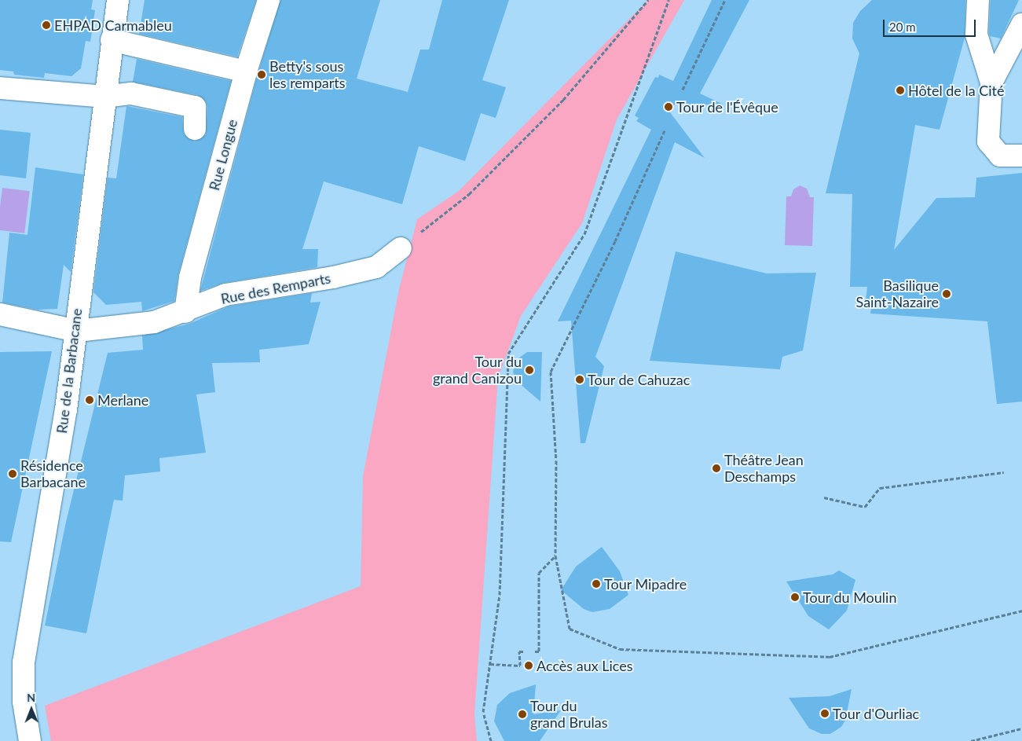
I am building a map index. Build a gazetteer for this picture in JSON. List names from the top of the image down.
{
  "streets": {
    "street": ["Rue Longue", "Rue des Remparts", "Rue de la Barbacane"]
  },
  "crossings": [
    ["Rue Longue", "Rue des Remparts"],
    ["Rue des Remparts", "Rue de la Barbacane"]
  ],
  "places": [
    "EHPAD Carmableu",
    "Betty's sous les remparts",
    "Hôtel de la Cité",
    "Tour de l'Évêque",
    "Basilique Saint-Nazaire",
    "Tour du grand Canizou",
    "Tour de Cahuzac",
    "Merlane",
    "Théâtre Jean Deschamps",
    "Résidence Barbacane",
    "Tour Mipadre",
    "Tour du Moulin",
    "Accès aux Lices",
    "Tour d'Ourliac",
    "Tour du grand Brulas"
  ],
  "scale_bar": "20 m",
  "north": "top"
}
